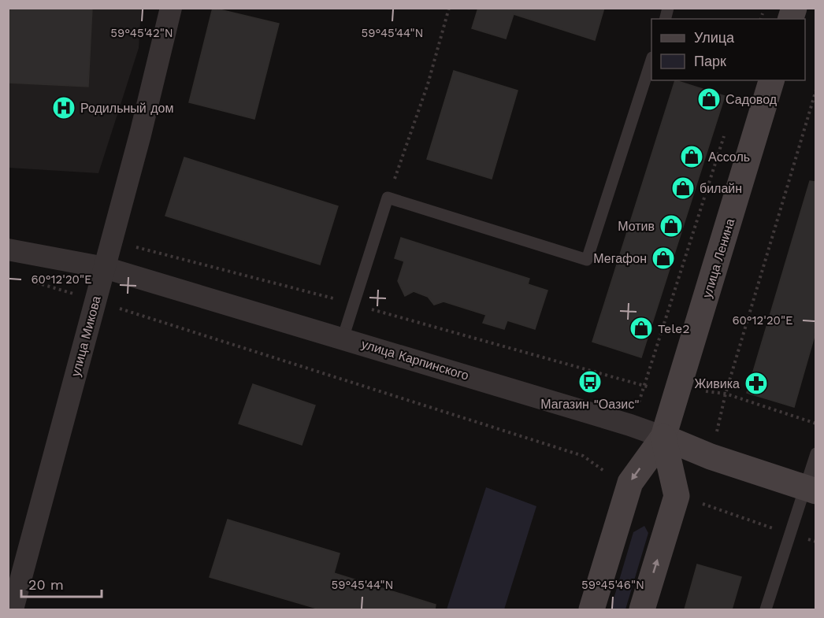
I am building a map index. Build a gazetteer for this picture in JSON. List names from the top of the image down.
{
  "streets": {
    "main road": ["улица Ленина", "улица Карпинского"],
    "street": ["улица Микова"]
  },
  "crossings": [
    ["улица Ленина", "улица Карпинского"],
    ["улица Микова", "улица Карпинского"]
  ],
  "places": {
    "shop": [
      "Садовод",
      "Ассоль",
      "билайн",
      "Мотив",
      "Мегафон",
      "Tele2"
    ],
    "hospital": ["Родильный дом"],
    "bus stop": ["Магазин \"Оазис\""],
    "pharmacy": ["Живика"]
  },
  "legend": ["Улица", "Парк"],
  "scale_bar": "20 m",
  "coordinates": [
    "59°45'42\"N",
    "59°45'44\"N",
    "60°12'20\"E",
    "59°45'46\"N"
  ]
}
